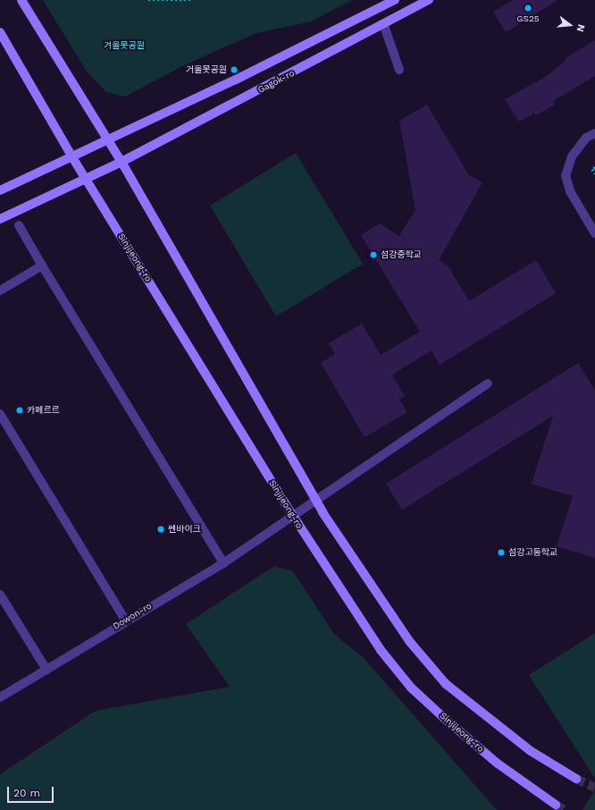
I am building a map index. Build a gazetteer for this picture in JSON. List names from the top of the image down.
{
  "streets": {
    "street": ["Gagok-ro", "Sinjijeong-ro", "Dowon-ro"]
  },
  "crossings": [
    ["Gagok-ro", "Sinjijeong-ro"],
    ["Sinjijeong-ro", "Dowon-ro"]
  ],
  "parks": ["겨울못공원"],
  "places": [
    "GS25",
    "거울못공원",
    "섬강중학교",
    "카페르르",
    "쎈바이크",
    "섬강고등학교"
  ],
  "scale_bar": "20 m",
  "north": "right"
}
